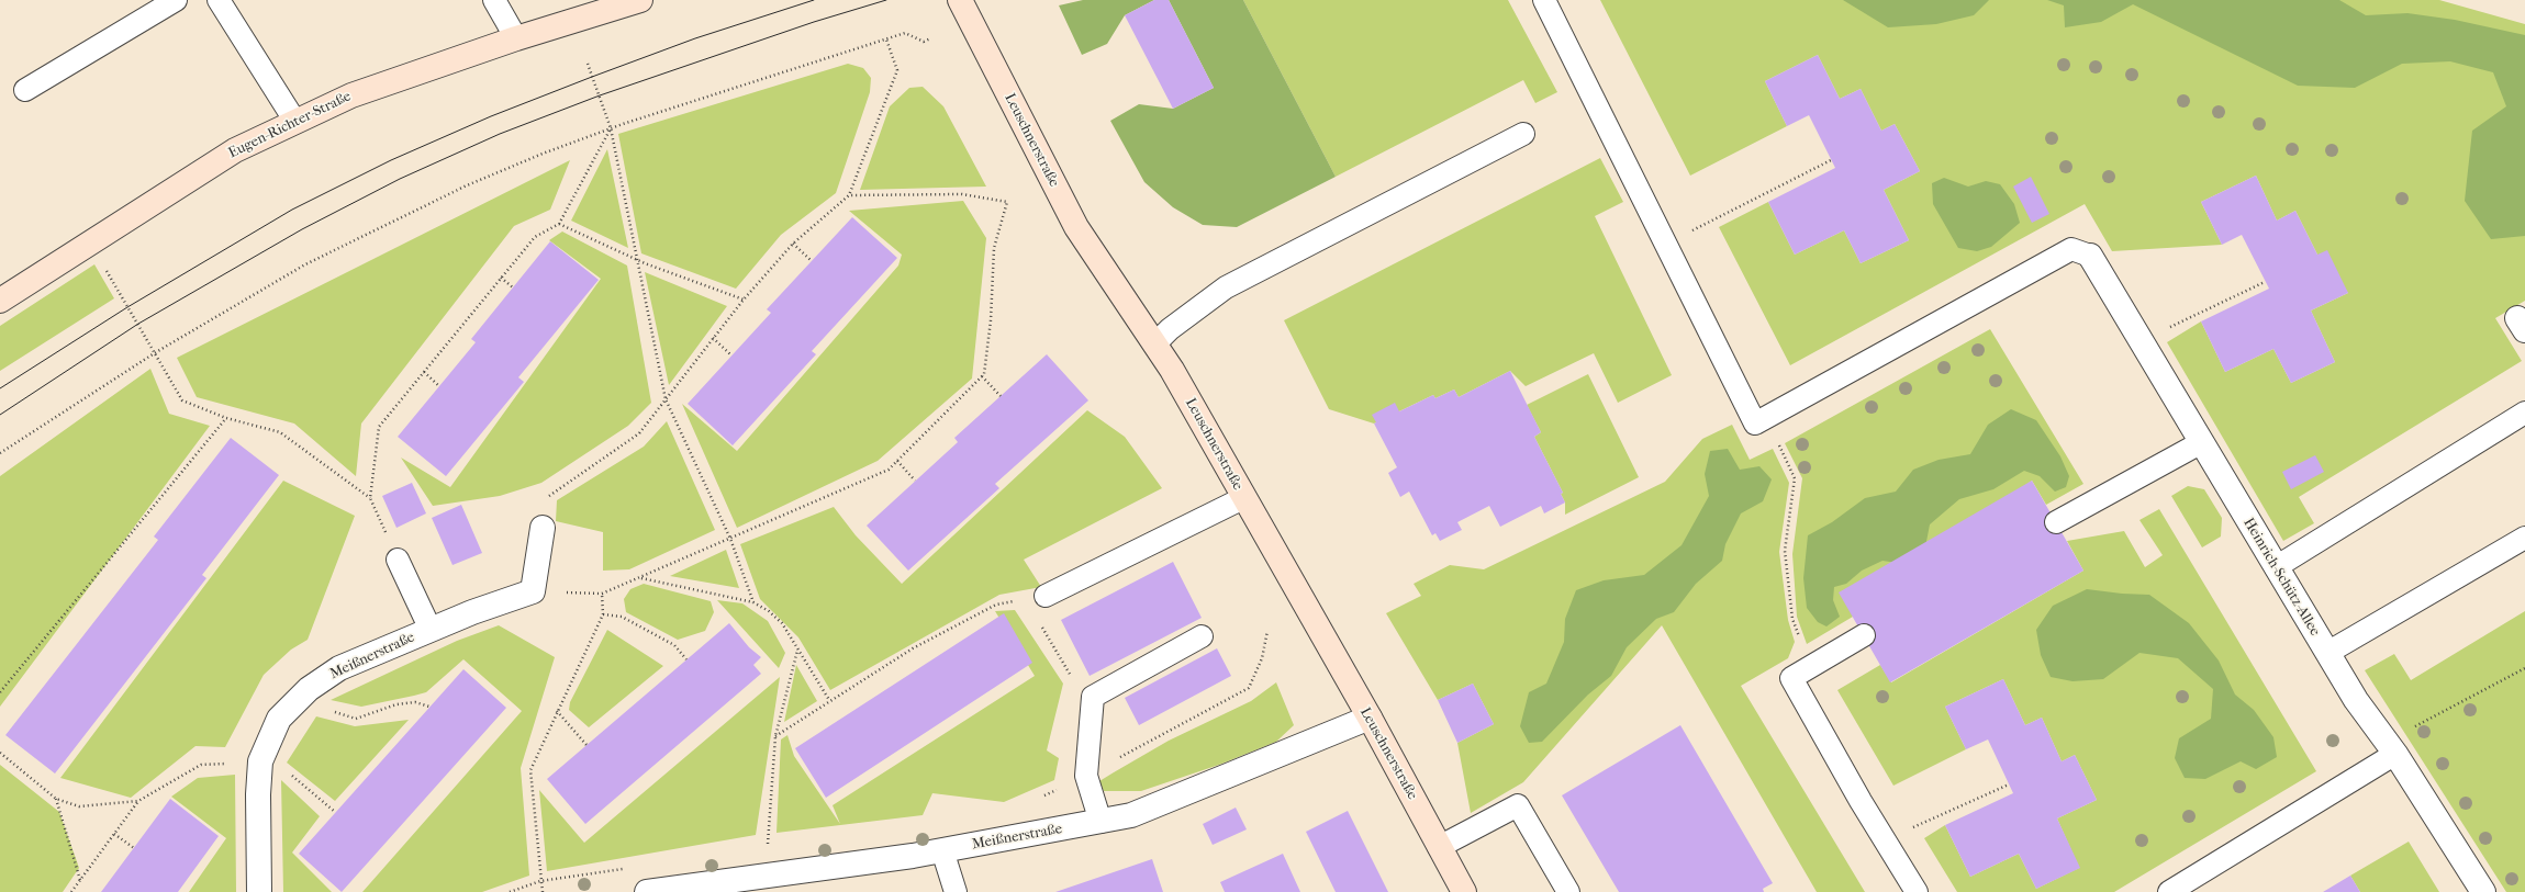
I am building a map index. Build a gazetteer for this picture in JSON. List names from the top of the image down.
{
  "streets": {
    "main road": ["Eugen-Richter-Straße", "Leuschnerstraße"],
    "street": ["Heinrich-Schütz-Allee", "Meißnerstraße"]
  },
  "crossings": [
    ["Leuschnerstraße", "Meißnerstraße"]
  ]
}
